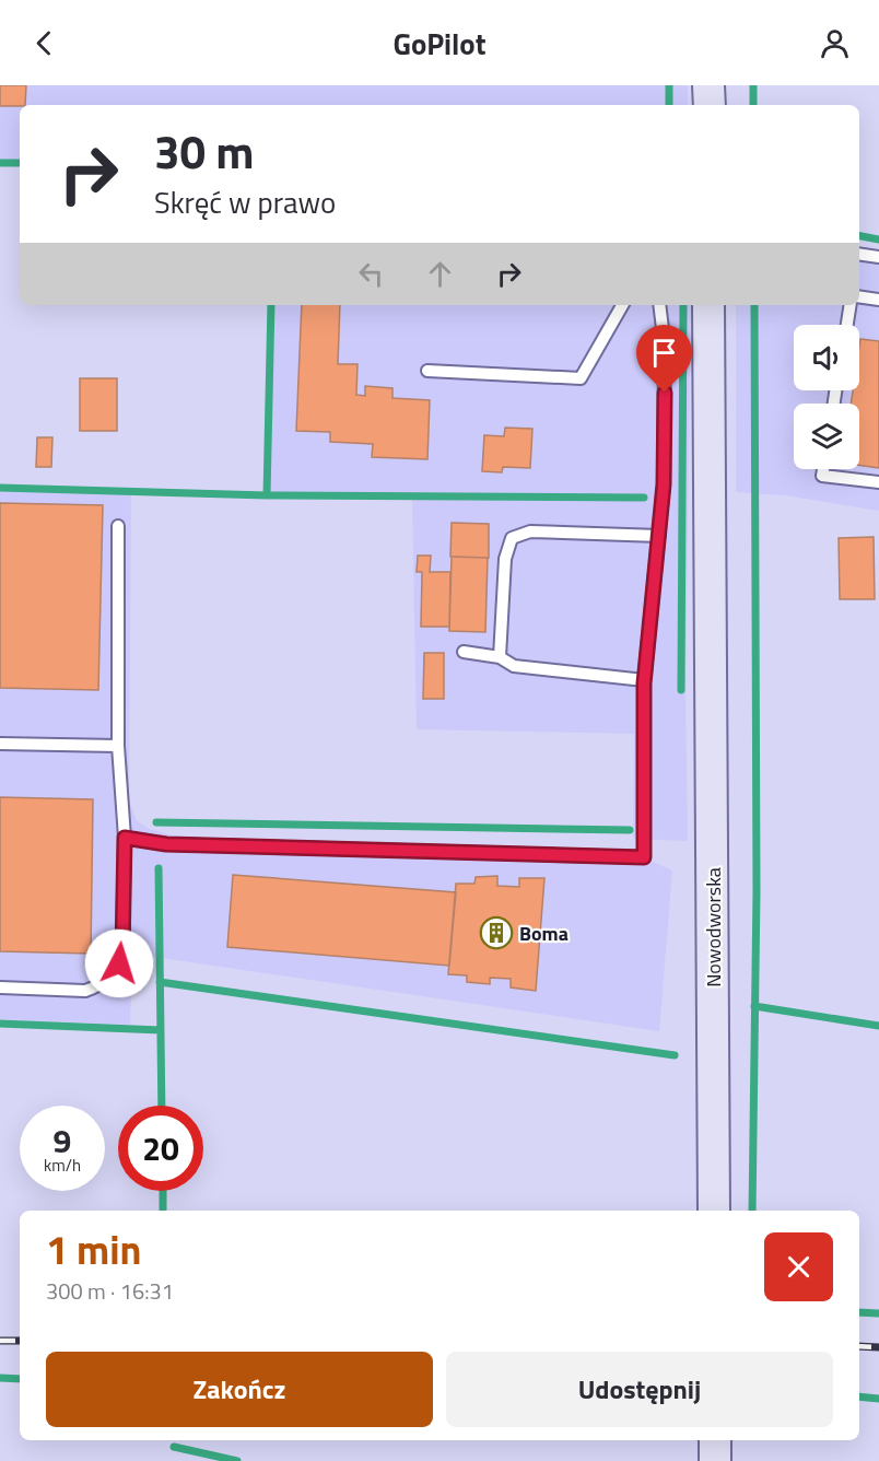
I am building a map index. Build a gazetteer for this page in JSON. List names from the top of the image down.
{
  "streets": {
    "main road": ["Nowodworska"]
  },
  "places": {
    "building": ["Boma"]
  },
  "page": {
    "header": "GoPilot",
    "turn": ["30 m", "Skręć w prawo"],
    "speed": "9 km/h",
    "limit": "20",
    "heading": ["1 min", "300 m · 16:31"],
    "buttons": ["Zakończ", "Udostępnij"]
  }
}
